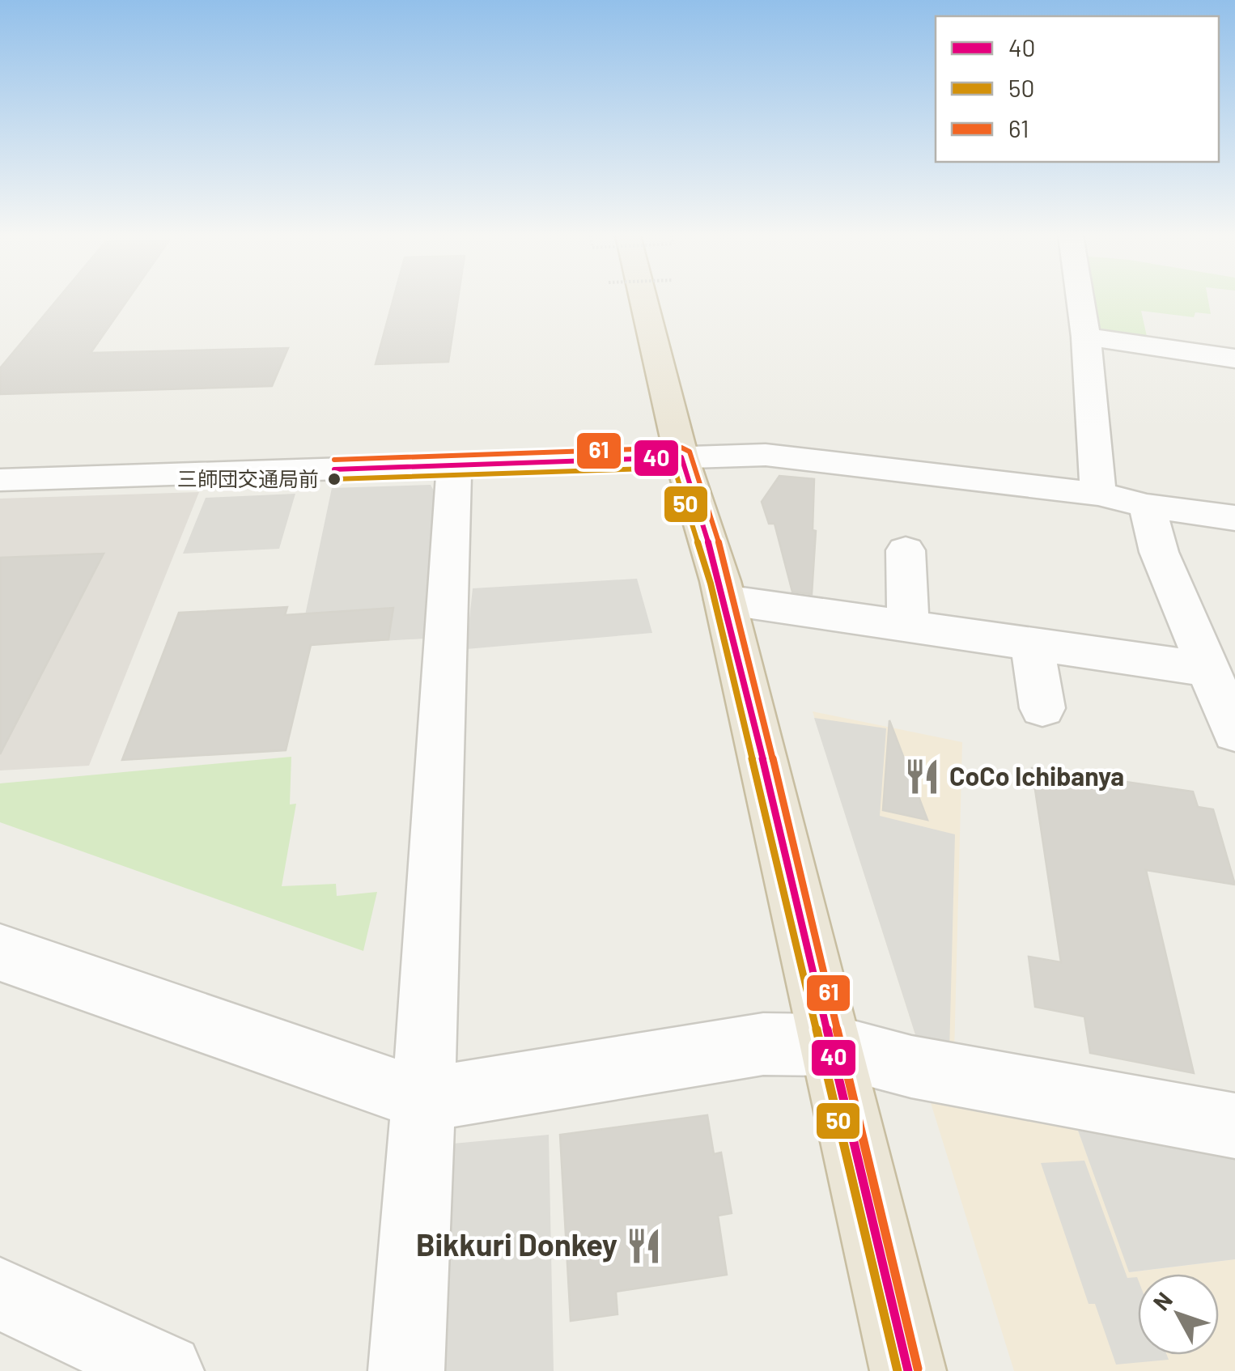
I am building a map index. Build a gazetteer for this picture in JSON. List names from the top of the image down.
{
  "places": {
    "other": ["三師団交通局前"],
    "restaurant": ["CoCo Ichibanya", "Bikkuri Donkey"]
  },
  "lines": ["transit line 61", "transit line 40", "transit line 50"],
  "legend": ["40", "50", "61"],
  "north": "top left"
}
